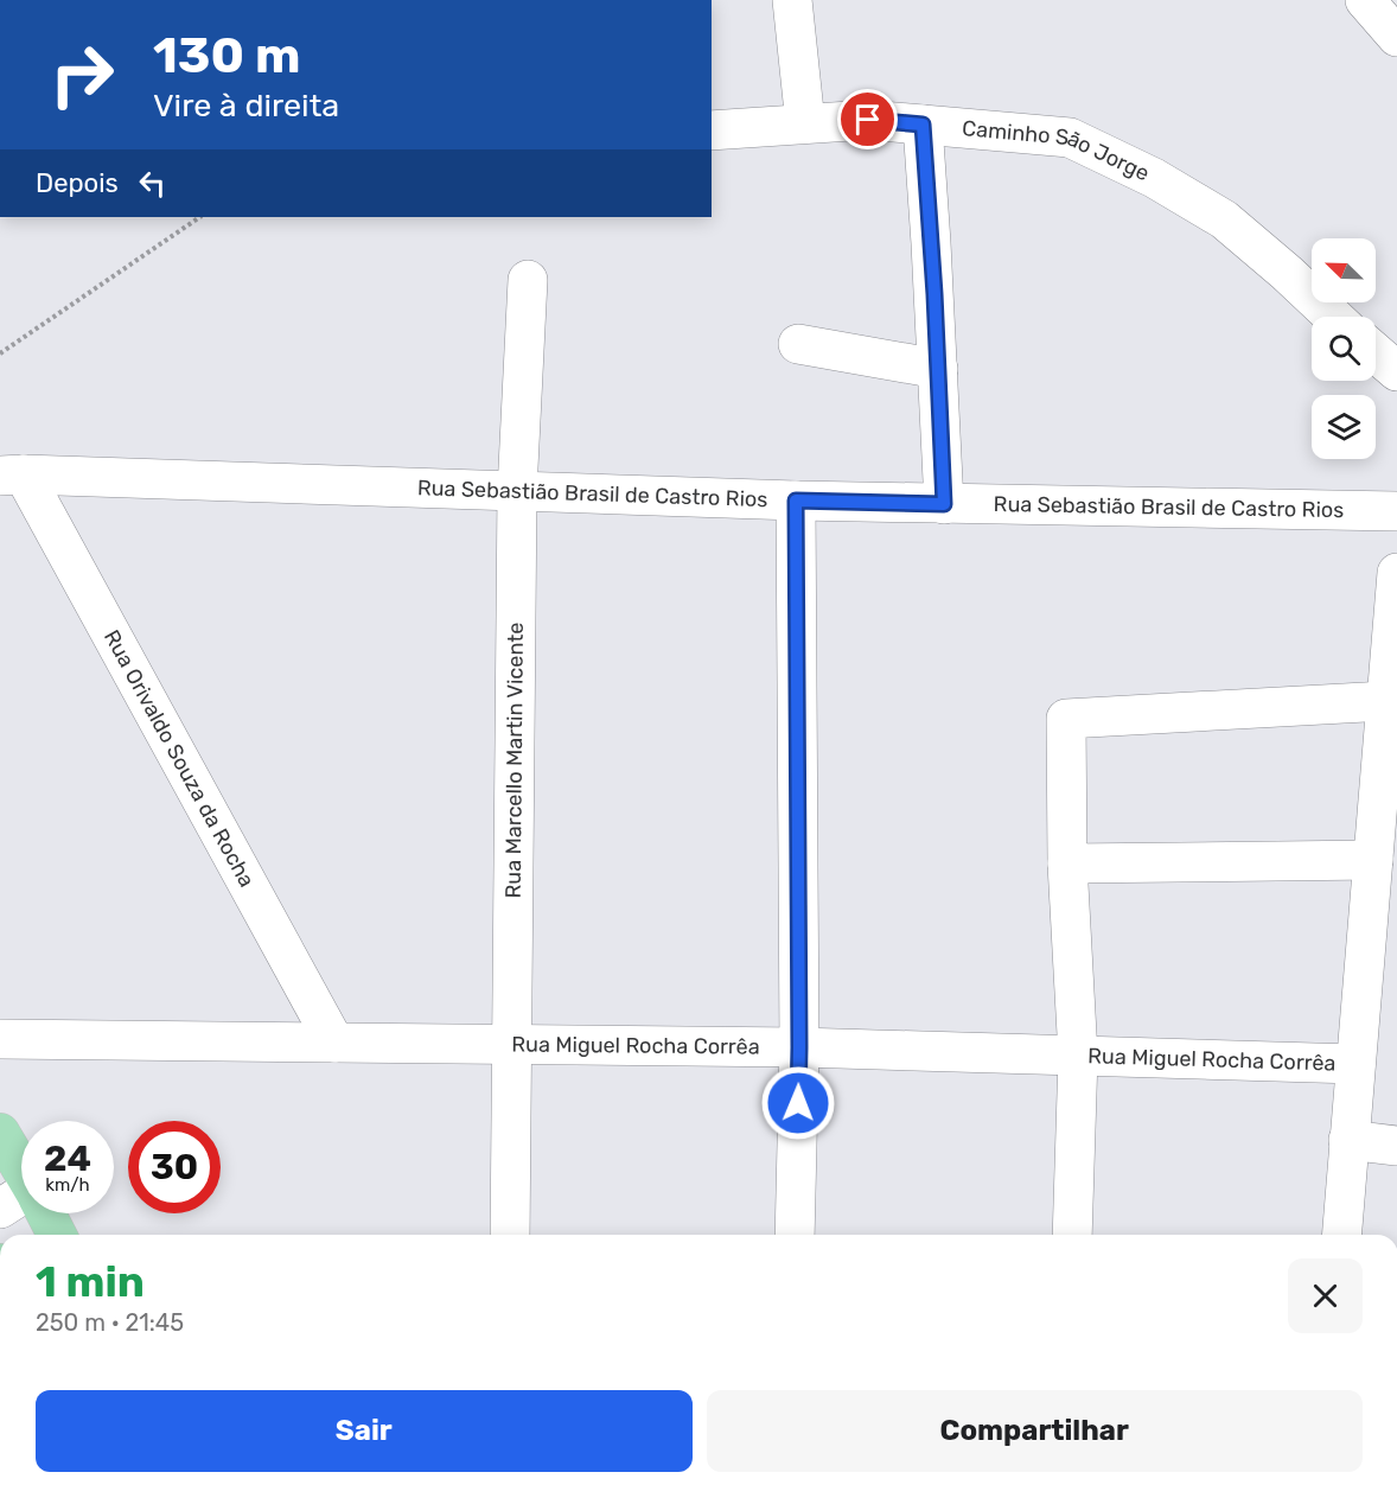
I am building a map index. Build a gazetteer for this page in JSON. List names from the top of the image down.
{
  "streets": {
    "street": [
      "Caminho São Jorge",
      "Rua Sebastião Brasil de Castro Rios",
      "Rua Orivaldo Souza da Rocha",
      "Rua Marcello Martin Vicente",
      "Rua Miguel Rocha Corrêa"
    ]
  },
  "crossings": [
    ["Rua Sebastião Brasil de Castro Rios", "Rua Orivaldo Souza da Rocha"],
    ["Rua Sebastião Brasil de Castro Rios", "Rua Marcello Martin Vicente"],
    ["Rua Orivaldo Souza da Rocha", "Rua Miguel Rocha Corrêa"],
    ["Rua Marcello Martin Vicente", "Rua Miguel Rocha Corrêa"]
  ],
  "north": "top left",
  "page": {
    "turn": ["130 m", "Vire à direita"],
    "then": "Depois",
    "speed": "24 km/h",
    "limit": "30",
    "heading": ["1 min", "250 m · 21:45"],
    "buttons": ["Sair", "Compartilhar"]
  }
}
